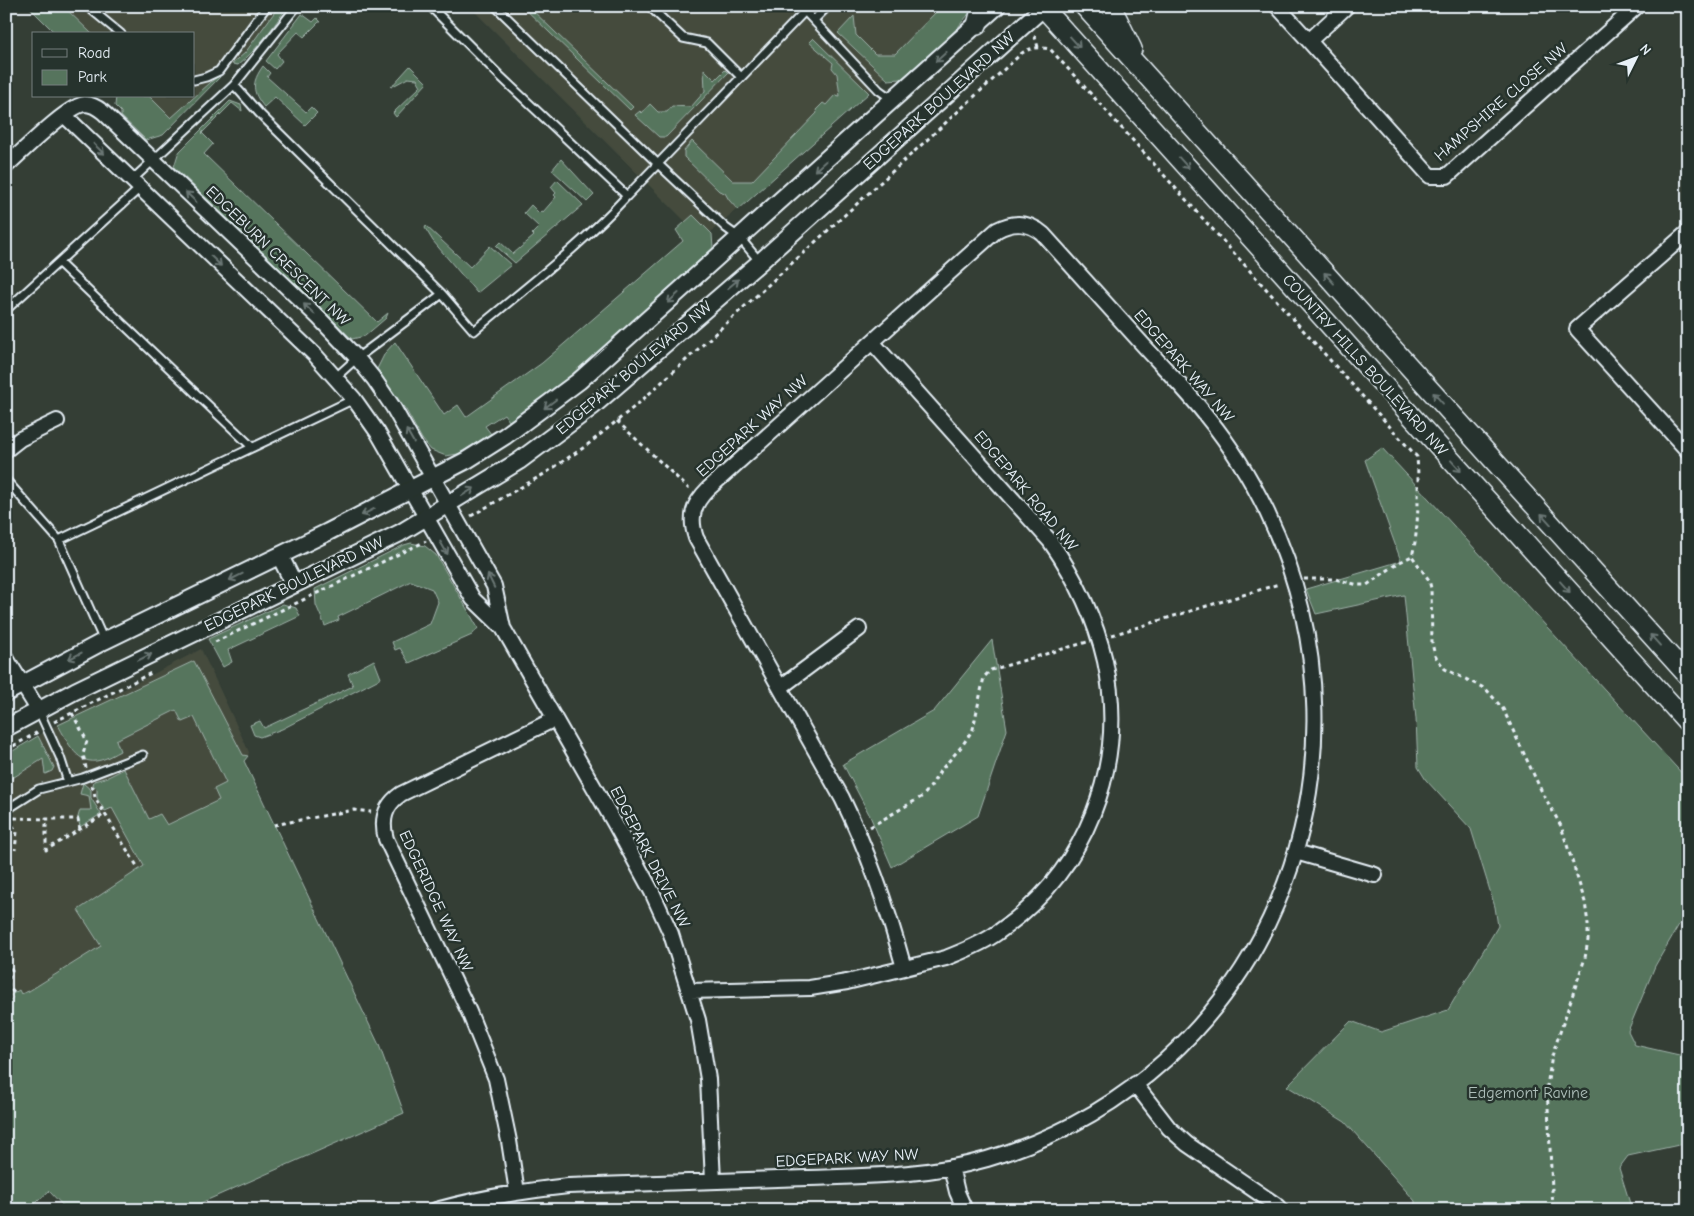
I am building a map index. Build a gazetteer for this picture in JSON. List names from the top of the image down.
{
  "streets": {
    "main road": ["COUNTRY HILLS BOULEVARD NW"],
    "street": [
      "EDGEPARK BOULEVARD NW",
      "HAMPSHIRE CLOSE NW",
      "EDGEBURN CRESCENT NW",
      "EDGEPARK WAY NW",
      "EDGEPARK ROAD NW",
      "EDGEPARK DRIVE NW",
      "EDGERIDGE WAY NW"
    ]
  },
  "crossings": [
    ["EDGEPARK BOULEVARD NW", "EDGEBURN CRESCENT NW"],
    ["EDGEPARK BOULEVARD NW", "COUNTRY HILLS BOULEVARD NW"],
    ["EDGEPARK BOULEVARD NW", "EDGEPARK DRIVE NW"],
    ["EDGEBURN CRESCENT NW", "EDGEPARK DRIVE NW"],
    ["EDGEPARK WAY NW", "EDGEPARK ROAD NW"],
    ["EDGEPARK WAY NW", "EDGEPARK DRIVE NW"],
    ["EDGEPARK WAY NW", "EDGERIDGE WAY NW"],
    ["EDGEPARK ROAD NW", "EDGEPARK DRIVE NW"],
    ["EDGEPARK DRIVE NW", "EDGERIDGE WAY NW"]
  ],
  "parks": ["Edgemont Ravine"],
  "legend": ["Road", "Park"],
  "north": "top right"
}
